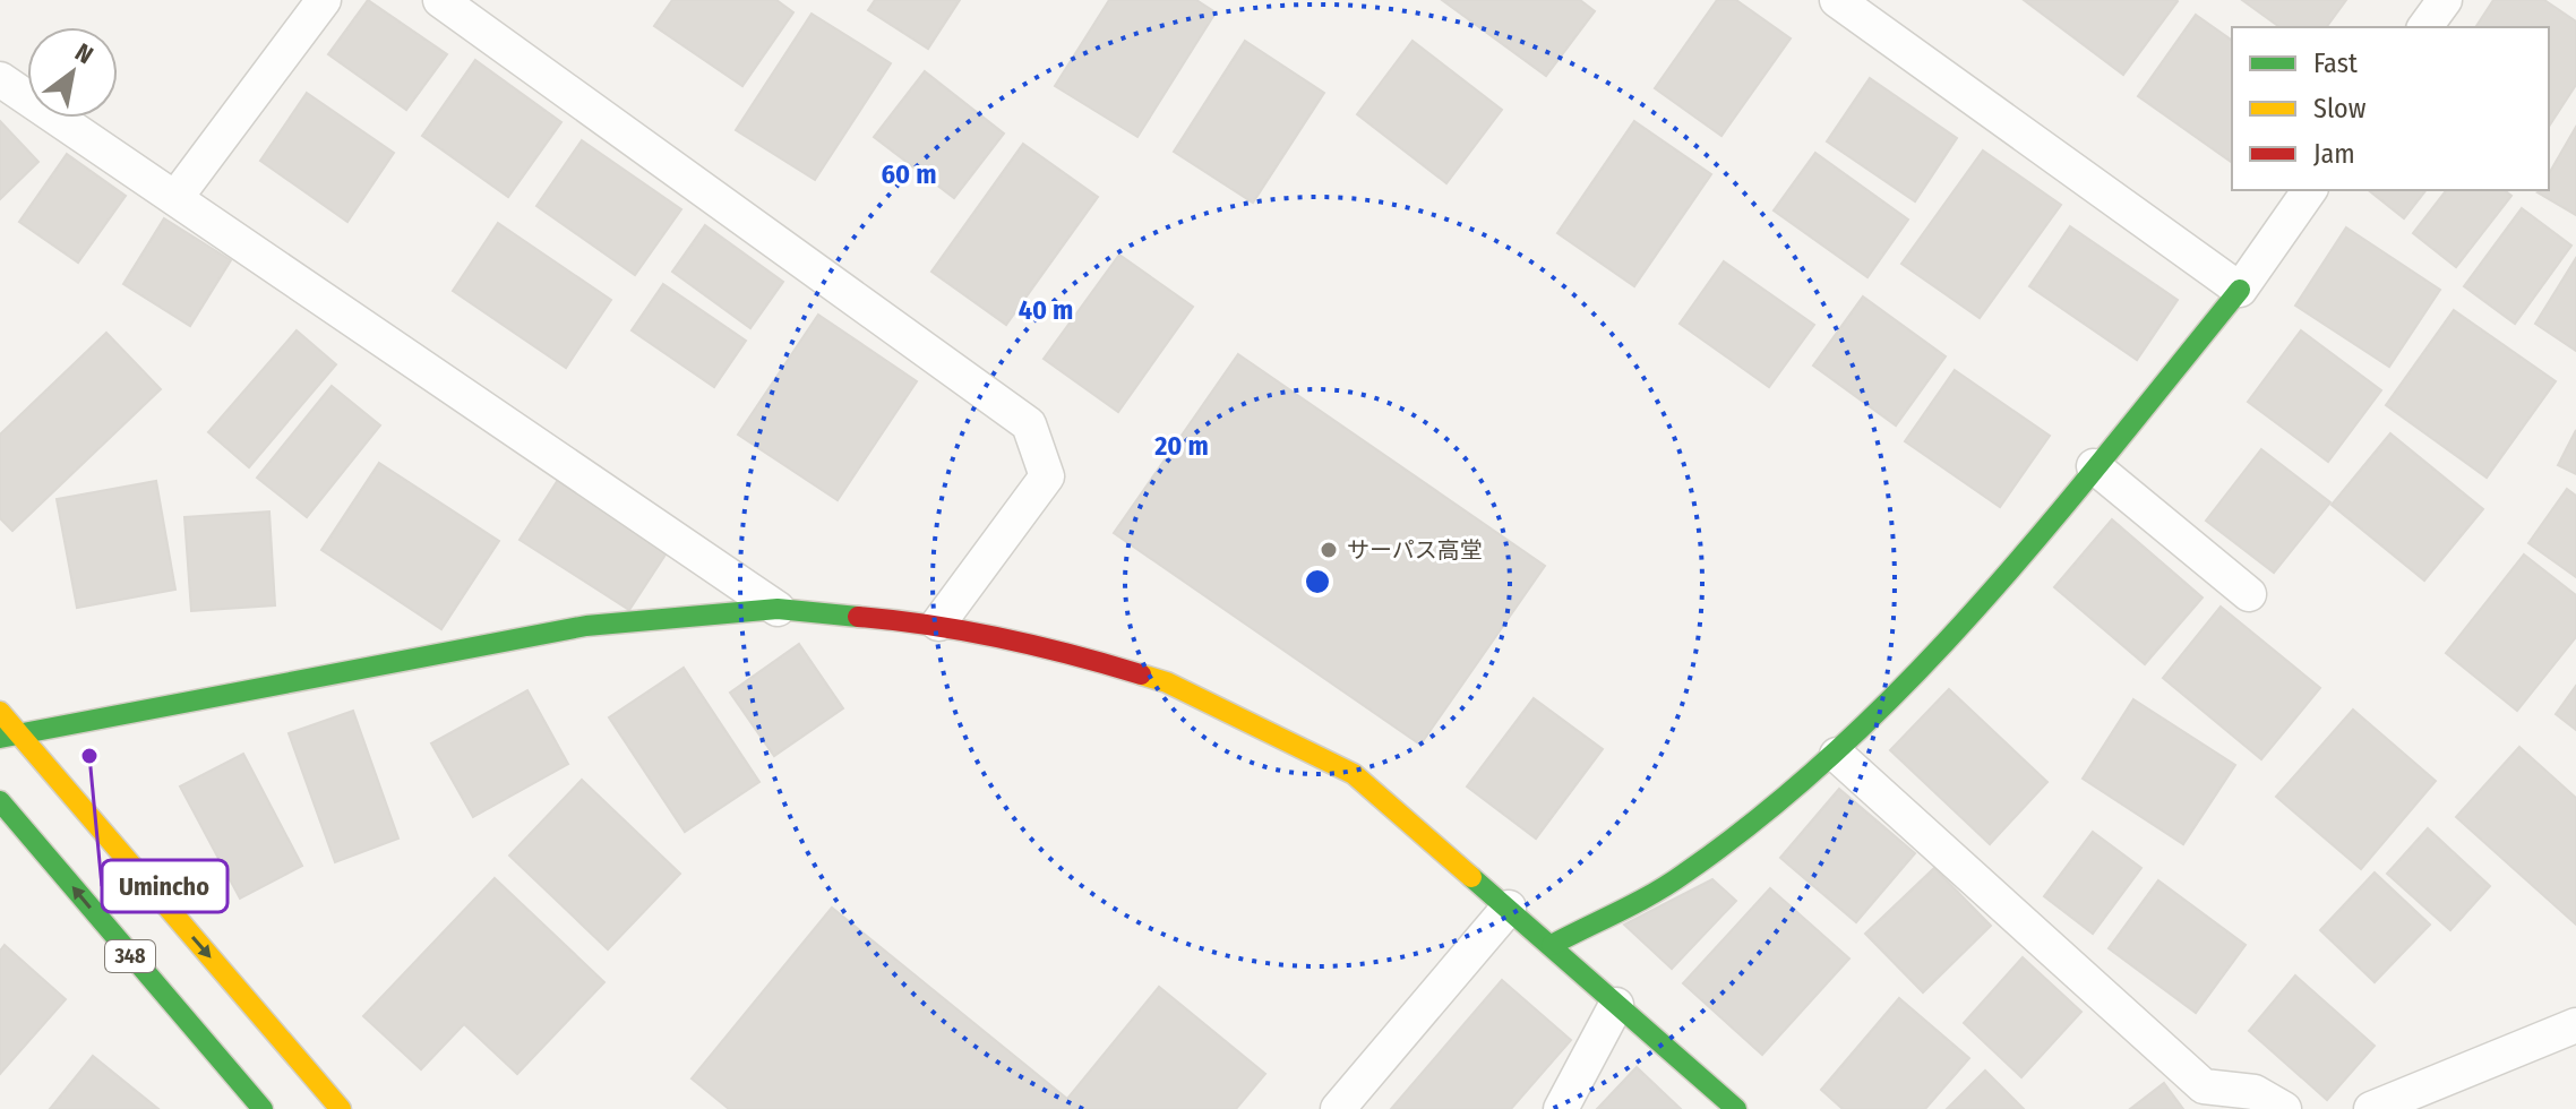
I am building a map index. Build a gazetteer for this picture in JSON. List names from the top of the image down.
{
  "streets": {
    "main road": ["348"]
  },
  "places": ["サーパス高堂", "Umincho"],
  "legend": ["Fast", "Slow", "Jam"],
  "north": "top right",
  "rings": ["60 m", "40 m", "20 m"]
}
